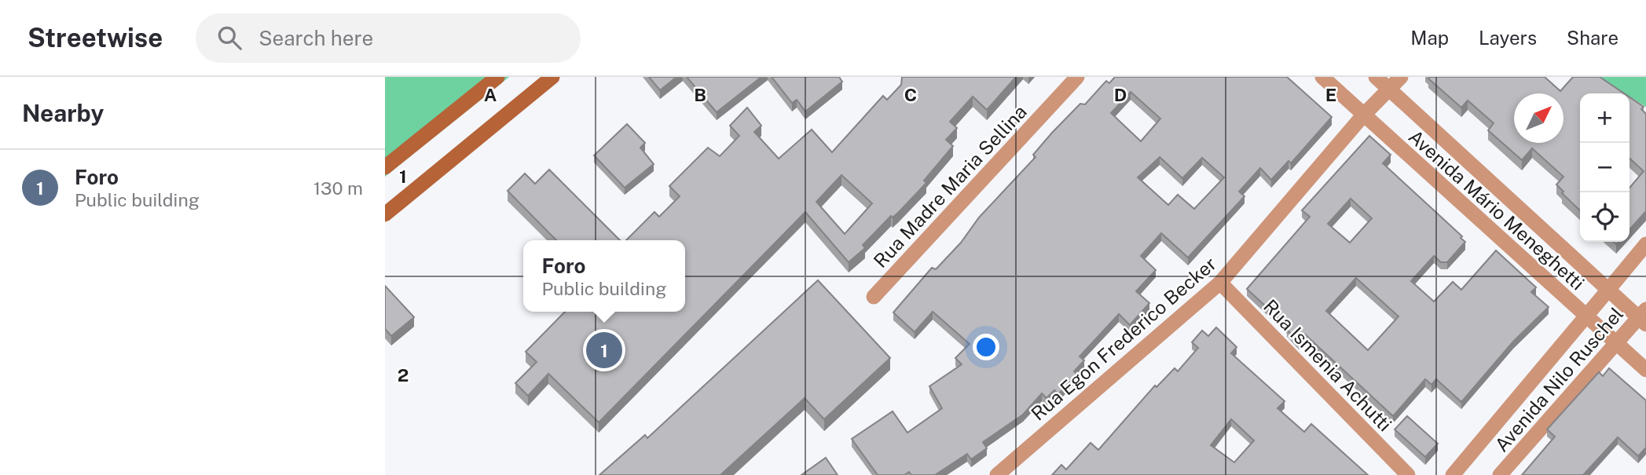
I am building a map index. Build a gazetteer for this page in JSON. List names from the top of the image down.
{
  "streets": {
    "street": [
      "Rua Madre Maria Sellina",
      "Avenida Mário Meneghetti",
      "Rua Egon Frederico Becker",
      "Rua Ismenia Achutti",
      "Avenida Nilo Ruschel"
    ]
  },
  "crossings": [
    ["Avenida Mário Meneghetti", "Rua Egon Frederico Becker"],
    ["Avenida Mário Meneghetti", "Avenida Nilo Ruschel"],
    ["Rua Egon Frederico Becker", "Rua Ismenia Achutti"]
  ],
  "north": "top right",
  "page": {
    "header": "Streetwise",
    "search": "Search here",
    "nav": ["Map", "Layers", "Share"],
    "heading": "Nearby",
    "map_buttons": ["+", "−"],
    "list": [
      {
        "mark": "1",
        "name": "Foro",
        "note": "Public building",
        "value": "130 m"
      }
    ],
    "popup": ["Foro", "Public building"],
    "pins": "1"
  },
  "grid": {
    "columns": [
      "A",
      "B",
      "C",
      "D",
      "E"
    ],
    "rows": ["1", "2"]
  }
}
